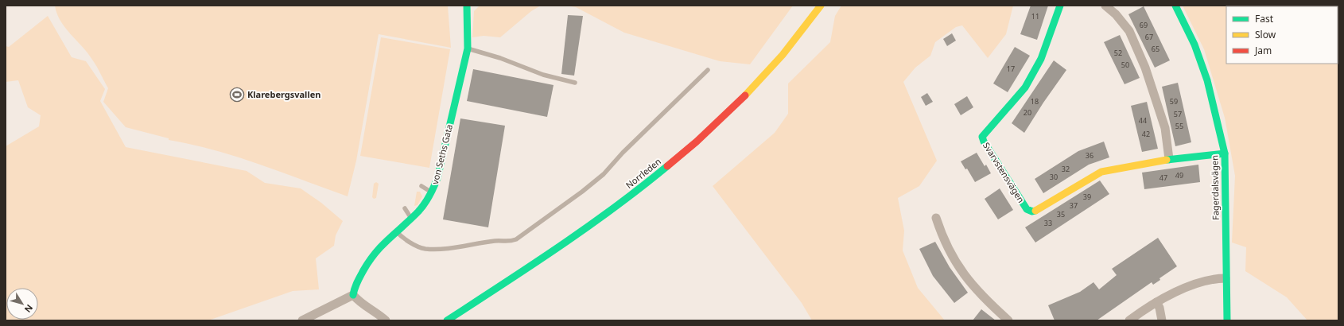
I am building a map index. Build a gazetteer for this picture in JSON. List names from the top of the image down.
{
  "streets": {
    "main road": [
      "von Seths Gata",
      "Svarvstensvägen",
      "Norrleden",
      "Fagerdalsvägen"
    ]
  },
  "crossings": [
    ["Svarvstensvägen", "Fagerdalsvägen"]
  ],
  "places": {
    "sports": ["Klarebergsvallen"]
  },
  "house_numbers": [
    "11",
    "69",
    "67",
    "65",
    "52",
    "50",
    "17",
    "18",
    "59",
    "20",
    "57",
    "44",
    "55",
    "42",
    "36",
    "32",
    "49",
    "30",
    "47",
    "39",
    "37",
    "35",
    "33"
  ],
  "legend": ["Fast", "Slow", "Jam"],
  "north": "bottom right"
}
